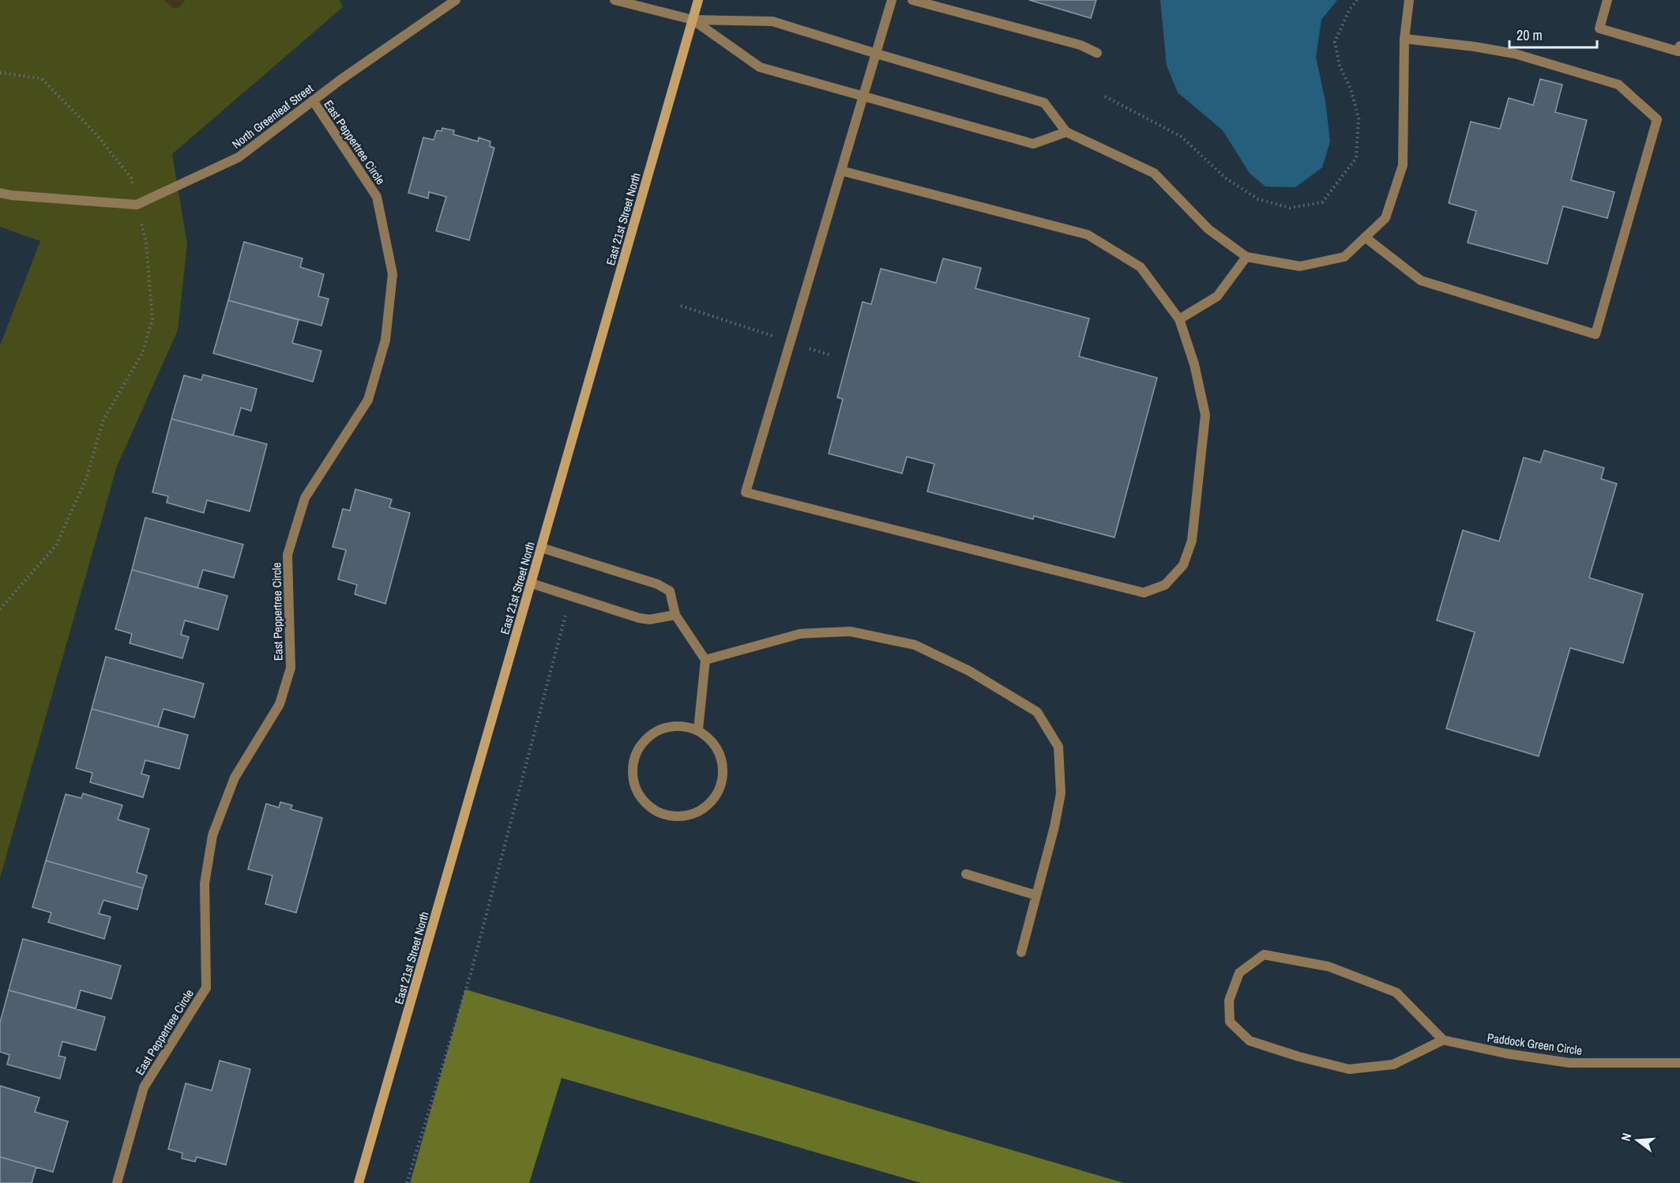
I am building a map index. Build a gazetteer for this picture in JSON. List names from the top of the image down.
{
  "streets": {
    "main road": ["East 21st Street North"],
    "street": ["North Greenleaf Street", "East Peppertree Circle", "Paddock Green Circle"]
  },
  "crossings": [
    ["North Greenleaf Street", "East Peppertree Circle"]
  ],
  "scale_bar": "20 m",
  "north": "left"
}
